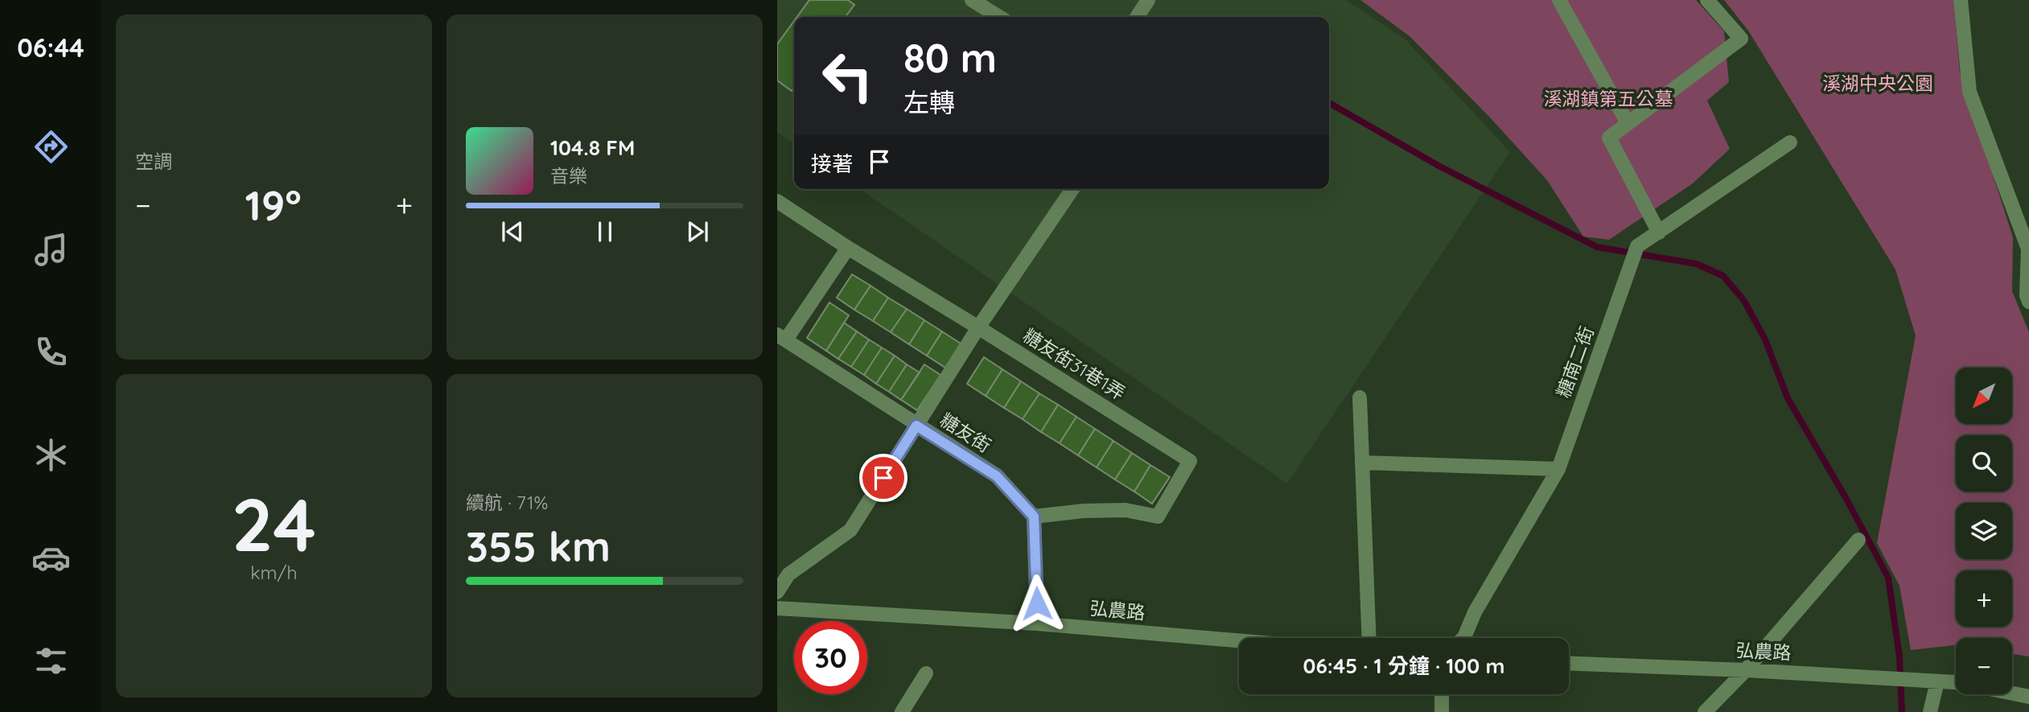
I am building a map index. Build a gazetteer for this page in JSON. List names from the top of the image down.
{
  "streets": {
    "street": [
      "糖南二街",
      "糖友街31巷1弄",
      "糖友街",
      "弘農路"
    ]
  },
  "crossings": [
    ["糖友街31巷1弄", "糖友街"]
  ],
  "parks": ["溪湖中央公園", "溪湖鎮第五公墓"],
  "north": "bottom left",
  "page": {
    "tabs": "06:44",
    "tile": [
      "空調",
      ["24", "km/h"],
      ["續航 · 71%", "355 km"]
    ],
    "turn": ["80 m", "左轉"],
    "song": ["104.8 FM", "音樂"],
    "then": "接著",
    "heat": ["−", "19°", "+"],
    "map_buttons": ["+", "−"],
    "limit": "30",
    "trip": "06:45 · 1 分鐘 · 100 m"
  }
}
